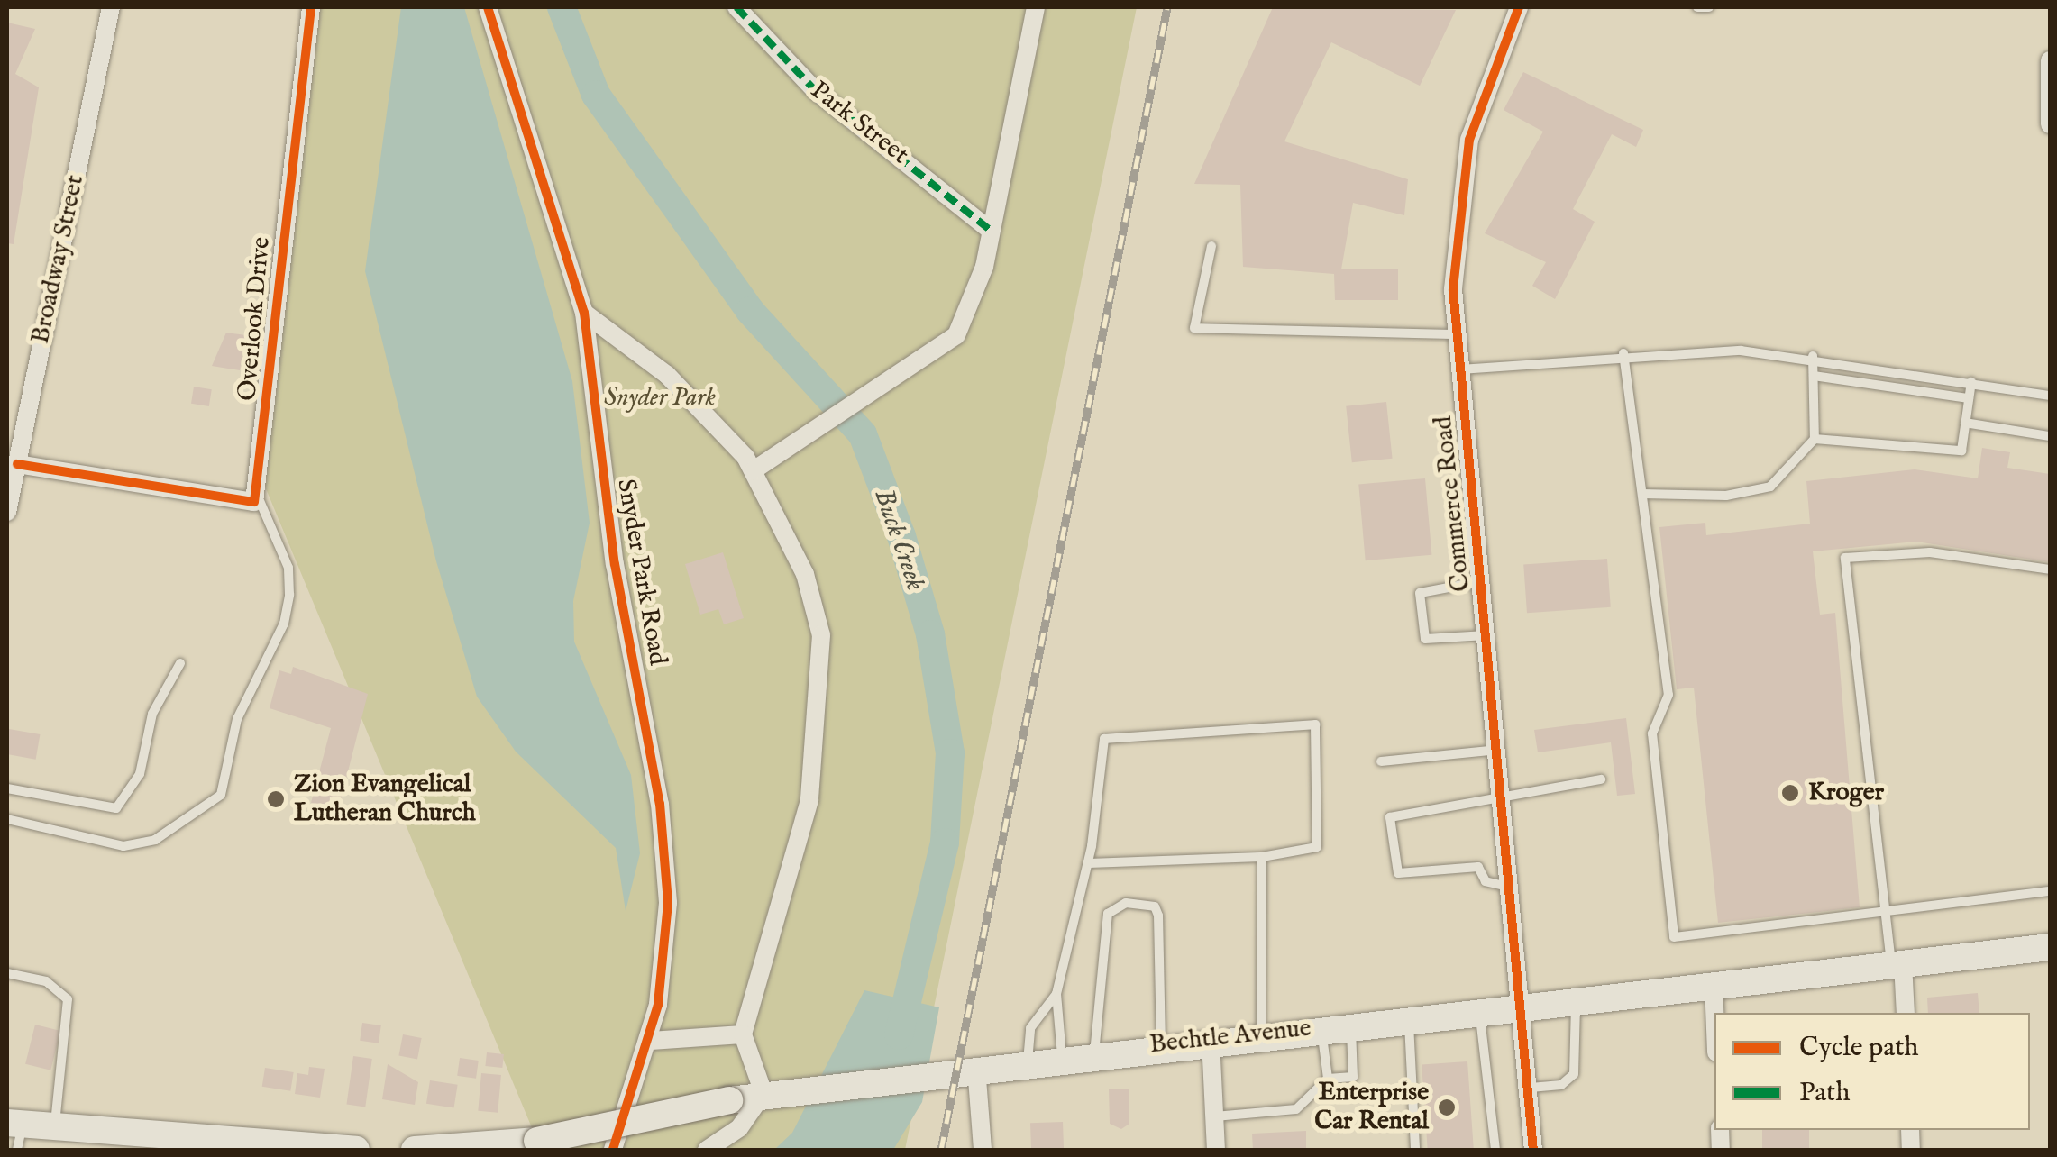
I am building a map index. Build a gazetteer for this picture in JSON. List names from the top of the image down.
{
  "streets": {
    "main road": ["Bechtle Avenue"],
    "street": [
      "Park Street",
      "Broadway Street",
      "Overlook Drive",
      "Commerce Road",
      "Snyder Park Road"
    ]
  },
  "crossings": [
    ["Commerce Road", "Bechtle Avenue"]
  ],
  "water": ["Buck Creek"],
  "parks": ["Snyder Park"],
  "places": ["Kroger", "Zion Evangelical Lutheran Church", "Enterprise Car Rental"],
  "legend": ["Cycle path", "Path"]
}
